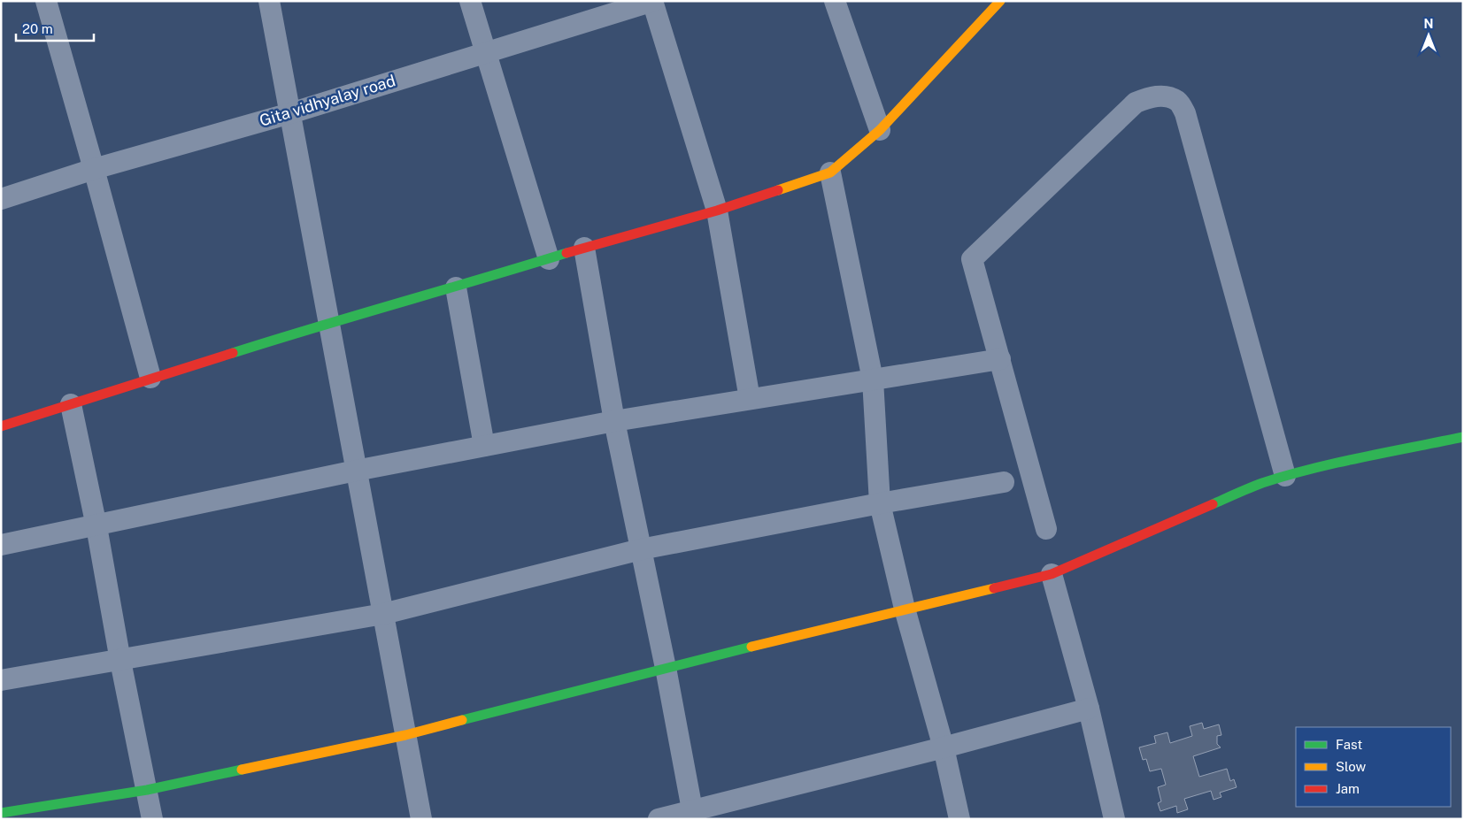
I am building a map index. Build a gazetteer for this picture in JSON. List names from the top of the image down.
{
  "streets": {
    "street": ["Gita vidhyalay road"]
  },
  "legend": ["Fast", "Slow", "Jam"],
  "scale_bar": "20 m",
  "north": "top"
}
